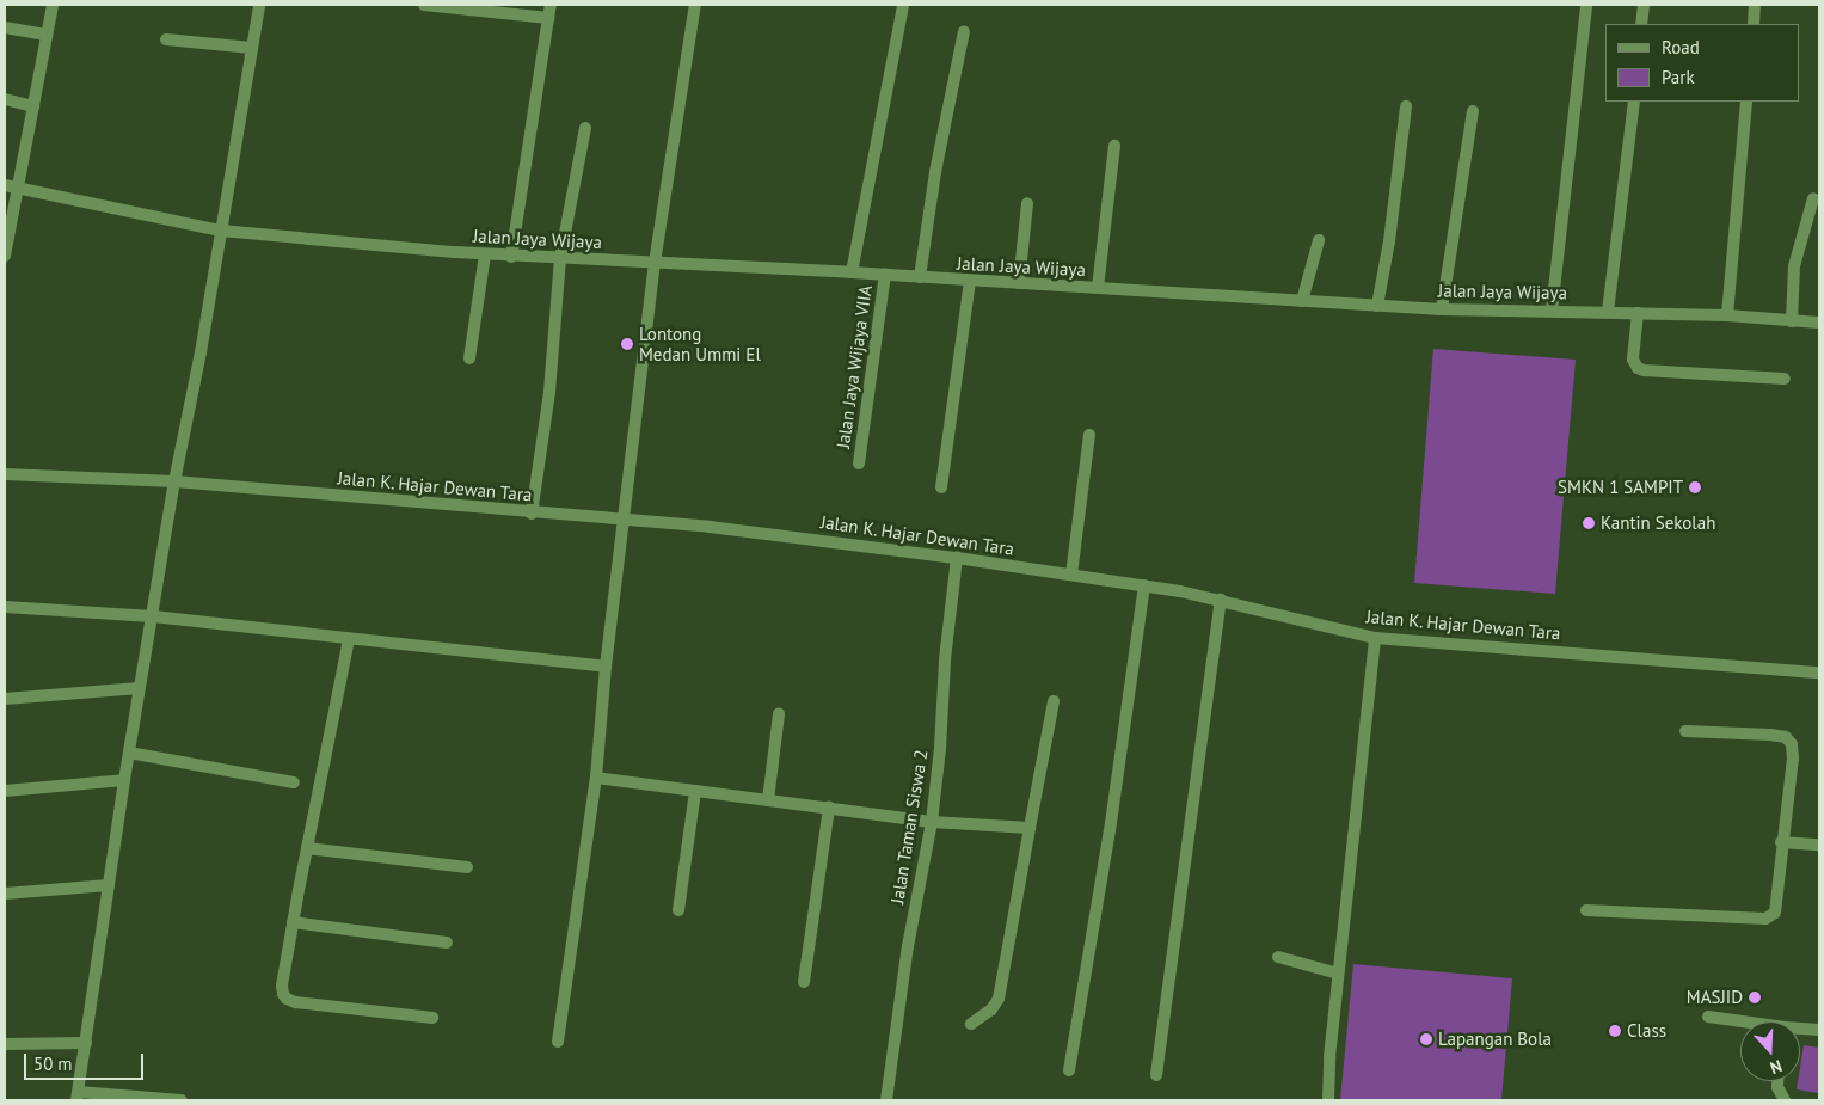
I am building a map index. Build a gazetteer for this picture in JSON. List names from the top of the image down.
{
  "streets": {
    "street": [
      "Jalan Jaya Wijaya",
      "Jalan Jaya Wijaya VIIA",
      "Jalan K. Hajar Dewan Tara",
      "Jalan Taman Siswa 2"
    ]
  },
  "crossings": [
    ["Jalan Jaya Wijaya", "Jalan Jaya Wijaya VIIA"],
    ["Jalan K. Hajar Dewan Tara", "Jalan Taman Siswa 2"]
  ],
  "places": [
    "Lontong Medan Ummi El",
    "SMKN 1 SAMPIT",
    "Kantin Sekolah",
    "MASJID",
    "Class",
    "Lapangan Bola"
  ],
  "legend": ["Road", "Park"],
  "scale_bar": "50 m",
  "north": "bottom"
}
